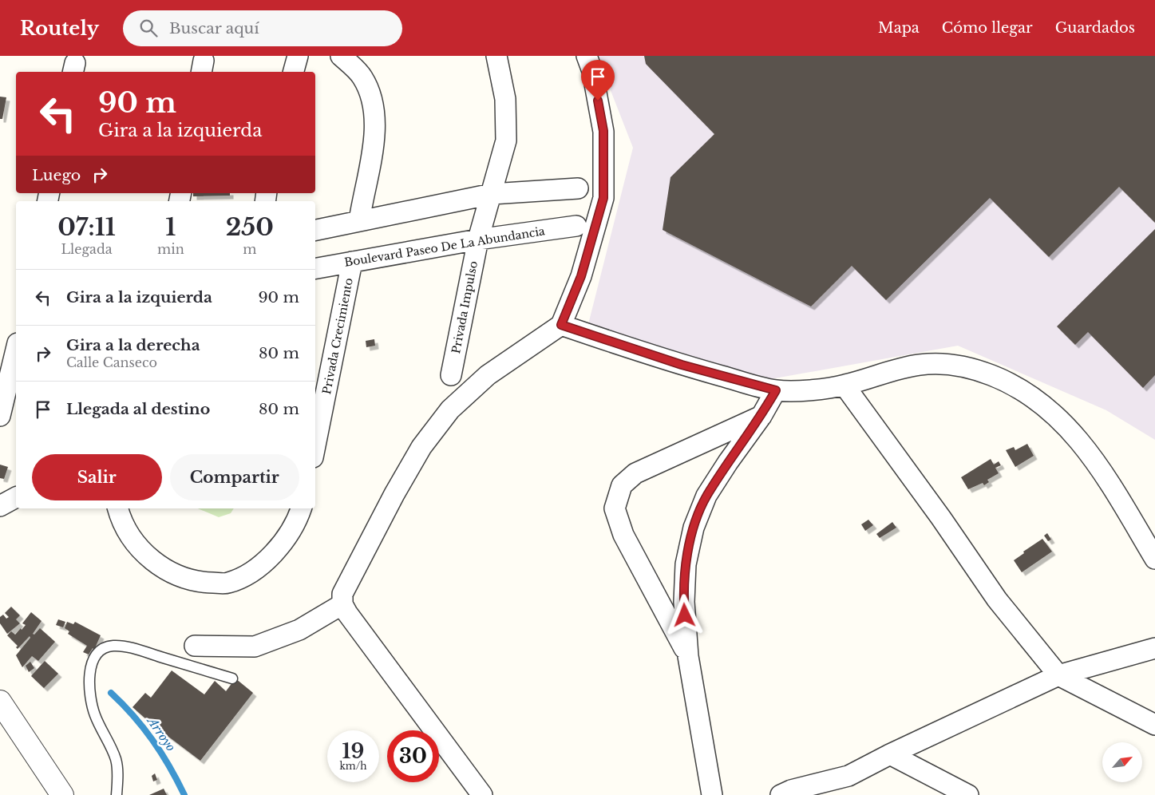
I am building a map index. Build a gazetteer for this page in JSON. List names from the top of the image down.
{
  "streets": {
    "street": ["Boulevard Paseo De La Abundancia", "Privada Impulso", "Privada Crecimiento"]
  },
  "crossings": [
    ["Boulevard Paseo De La Abundancia", "Privada Impulso"],
    ["Boulevard Paseo De La Abundancia", "Privada Crecimiento"]
  ],
  "water": ["Arroyo"],
  "north": "top right",
  "page": {
    "header": "Routely",
    "search": "Buscar aquí",
    "nav": ["Mapa", "Cómo llegar", "Guardados"],
    "turn": ["90 m", "Gira a la izquierda"],
    "then": "Luego",
    "eta": [
      "07:11",
      "Llegada",
      "1",
      "min",
      "250",
      "m"
    ],
    "list": [
      {
        "name": "Gira a la izquierda",
        "value": "90 m"
      },
      {
        "name": "Gira a la derecha",
        "note": "Calle Canseco",
        "value": "80 m"
      },
      {
        "name": "Llegada al destino",
        "value": "80 m"
      }
    ],
    "buttons": ["Salir", "Compartir"],
    "speed": "19 km/h",
    "limit": "30"
  }
}
